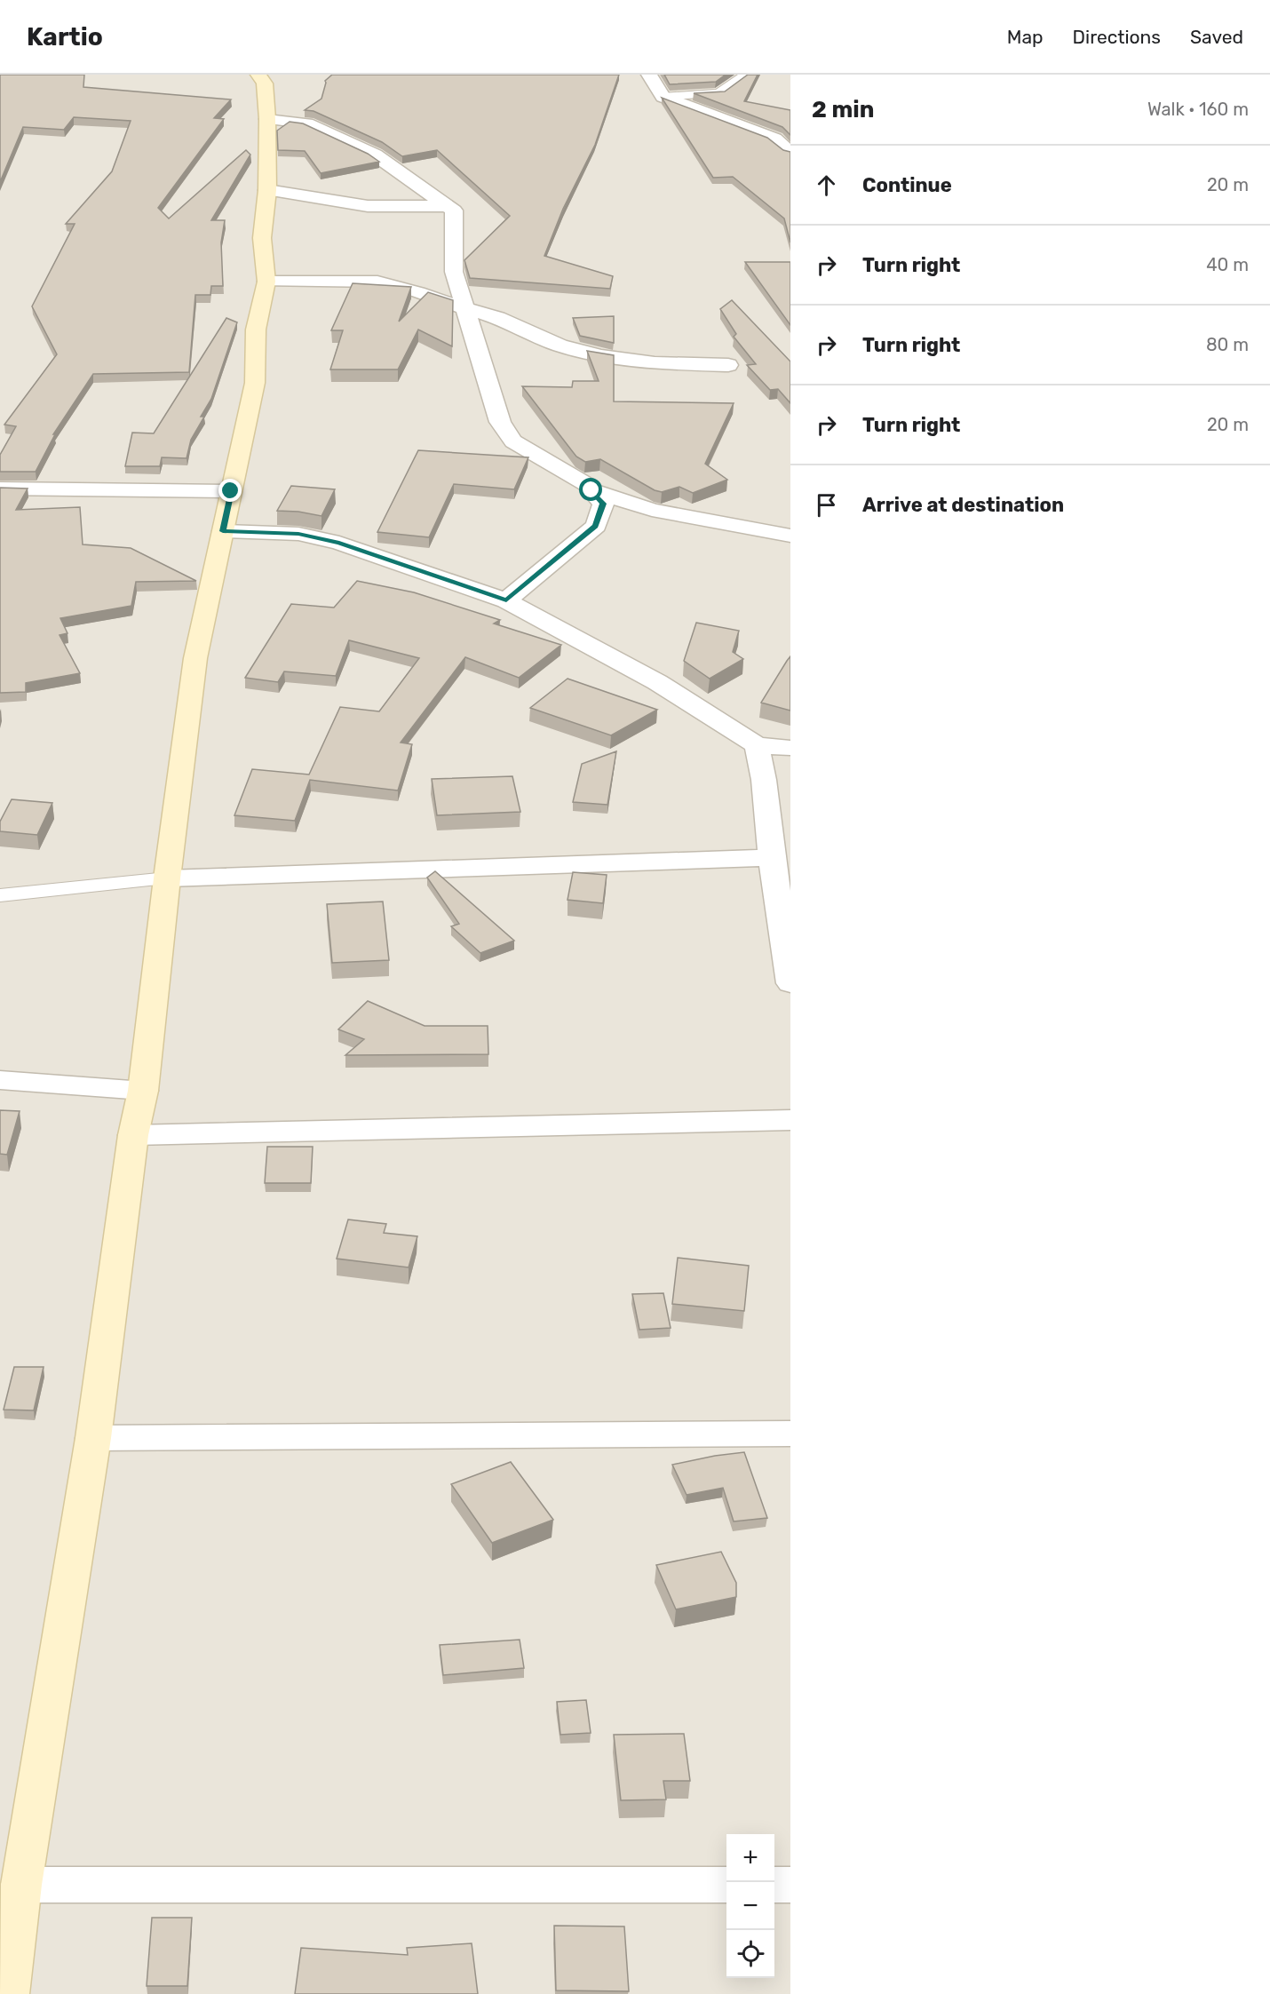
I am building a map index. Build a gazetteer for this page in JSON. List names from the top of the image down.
{
  "page": {
    "header": "Kartio",
    "nav": ["Map", "Directions", "Saved"],
    "heading": ["2 min", "Walk · 160 m"],
    "list": [
      ["Continue", "20 m"],
      ["Turn right", "40 m"],
      ["Turn right", "80 m"],
      ["Turn right", "20 m"],
      "Arrive at destination"
    ],
    "map_buttons": ["+", "−"]
  }
}
